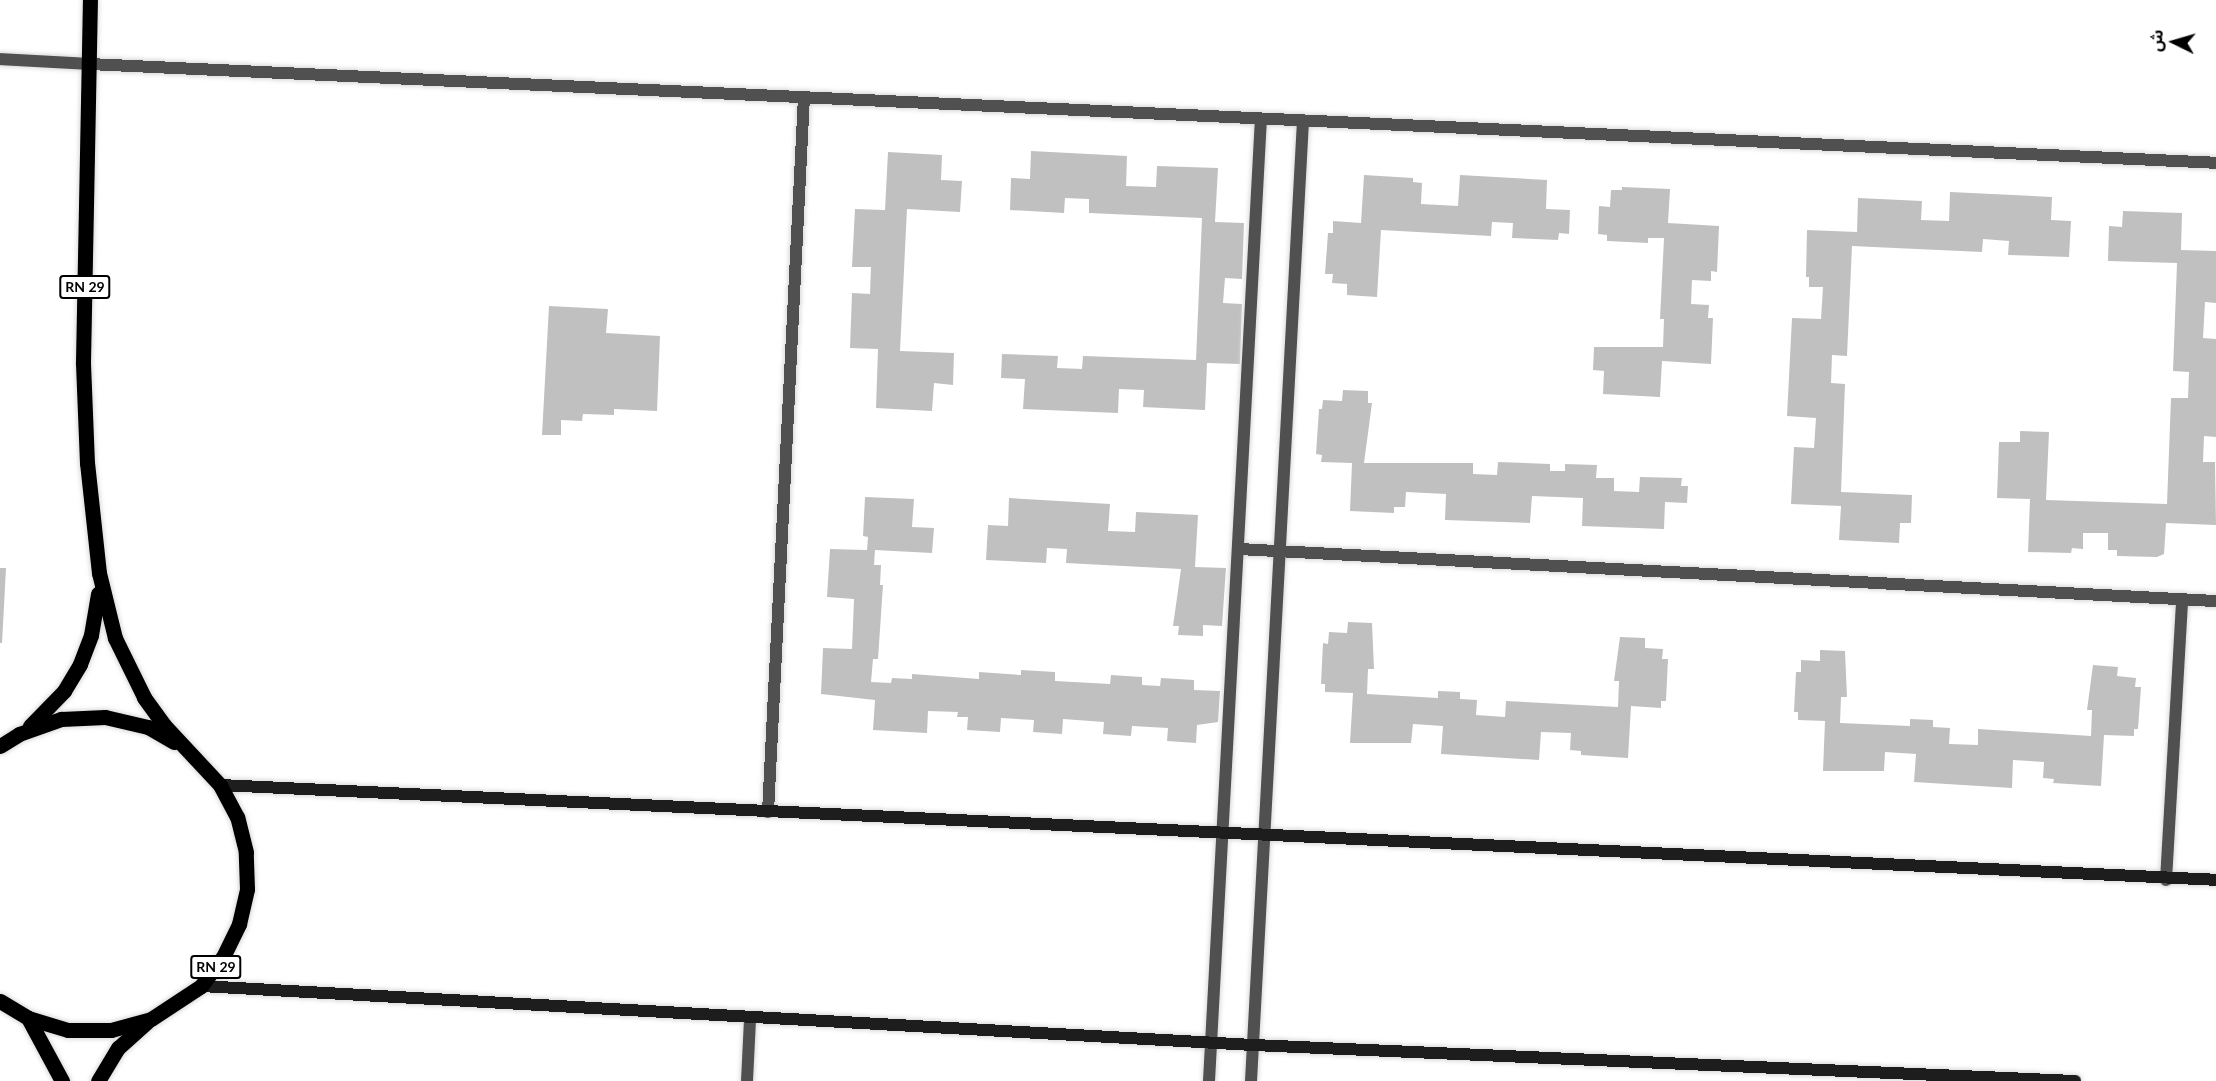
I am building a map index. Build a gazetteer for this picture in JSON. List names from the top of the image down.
{
  "streets": {
    "main road": ["RN 29"]
  },
  "north": "left"
}
